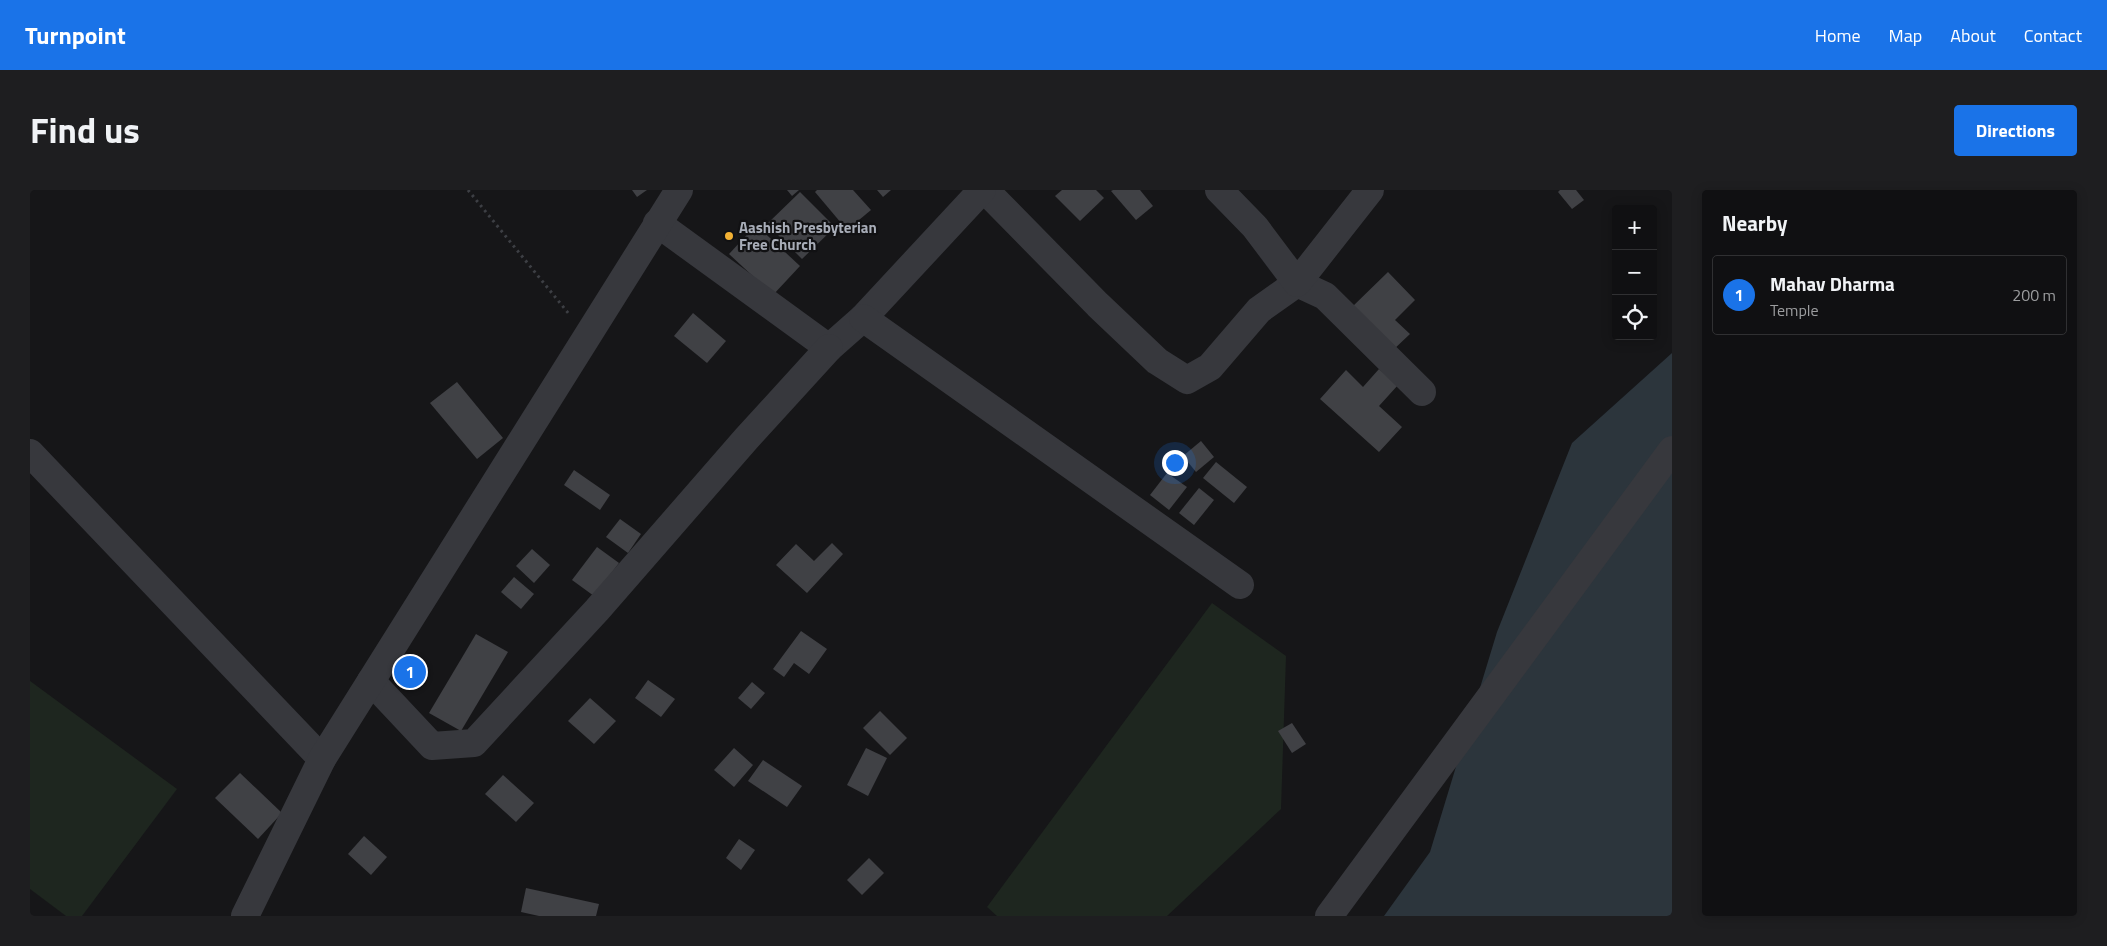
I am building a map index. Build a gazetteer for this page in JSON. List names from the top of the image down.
{
  "places": ["Aashish Presbyterian Free Church"],
  "page": {
    "header": "Turnpoint",
    "nav": [
      "Home",
      "Map",
      "About",
      "Contact"
    ],
    "title": "Find us",
    "buttons": "Directions",
    "heading": "Nearby",
    "map_buttons": ["+", "−"],
    "list": [
      {
        "mark": "1",
        "name": "Mahav Dharma",
        "note": "Temple",
        "value": "200 m"
      }
    ],
    "pins": "1"
  }
}
